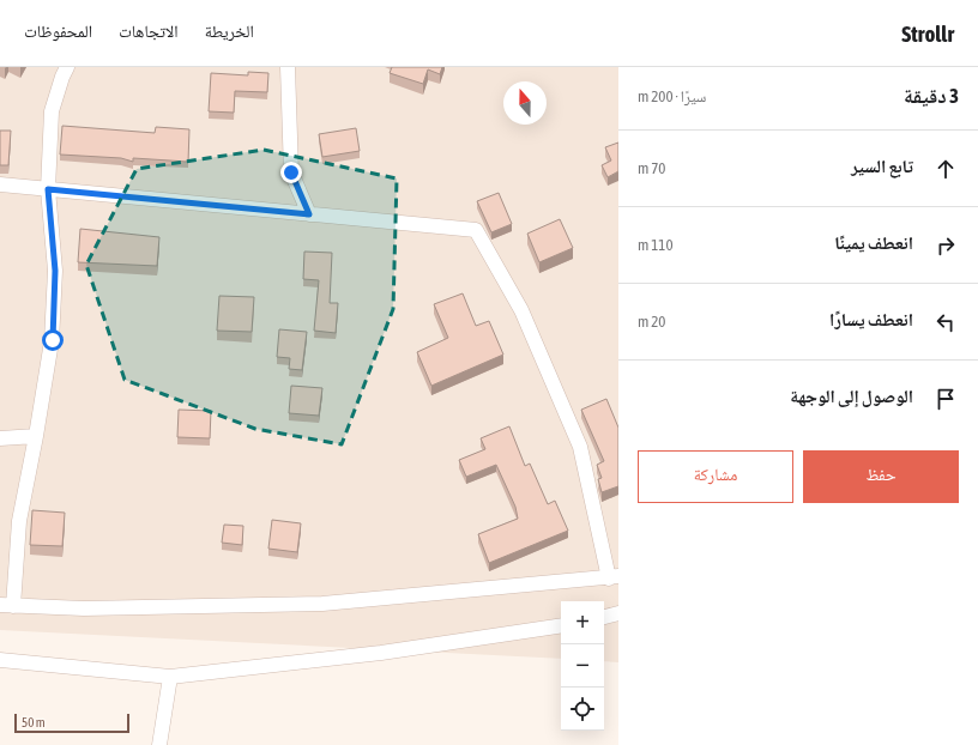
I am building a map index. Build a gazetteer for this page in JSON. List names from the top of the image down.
{
  "scale_bar": "50 m",
  "north": "top",
  "page": {
    "header": "Strollr",
    "nav": ["الخريطة", "الاتجاهات", "المحفوظات"],
    "heading": ["3 دقيقة", "سيرًا · 200 m"],
    "list": [
      ["تابع السير", "70 m"],
      ["انعطف يمينًا", "110 m"],
      ["انعطف يسارًا", "20 m"],
      "الوصول إلى الوجهة"
    ],
    "buttons": ["حفظ", "مشاركة"],
    "map_buttons": ["+", "−"],
    "scale": "50 m"
  }
}
